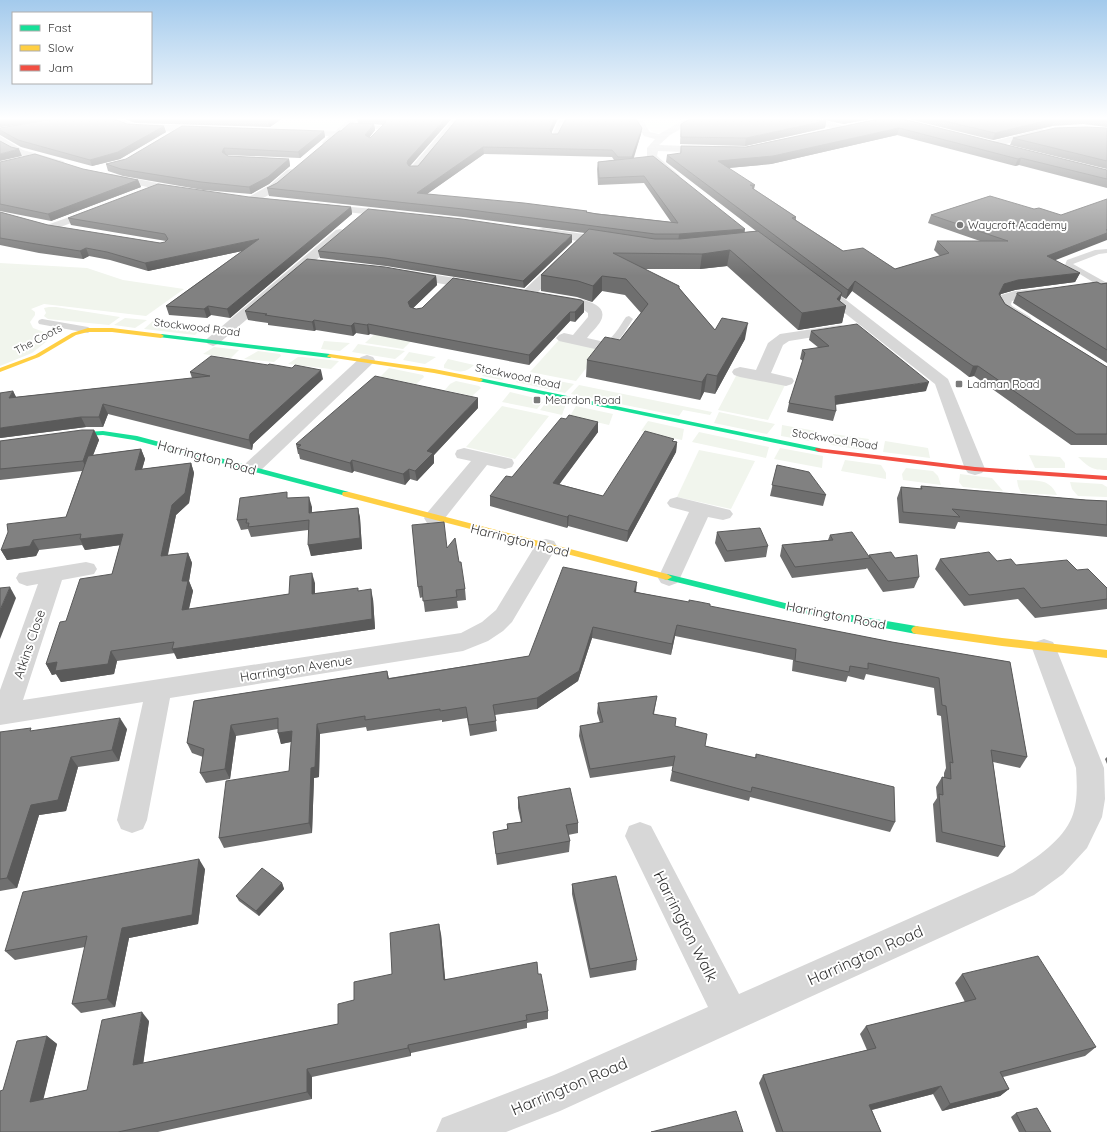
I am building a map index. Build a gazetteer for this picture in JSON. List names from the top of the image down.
{
  "streets": {
    "street": [
      "Stockwood Road",
      "The Coots",
      "Harrington Road",
      "Atkins Close",
      "Harrington Avenue",
      "Harrington Walk"
    ]
  },
  "crossings": [
    ["Stockwood Road", "The Coots"],
    ["Harrington Road", "Harrington Avenue"],
    ["Harrington Road", "Harrington Walk"],
    ["Atkins Close", "Harrington Avenue"]
  ],
  "places": {
    "other": ["Waycroft Academy"],
    "transit": ["Ladman Road", "Meardon Road"]
  },
  "legend": ["Fast", "Slow", "Jam"]
}
